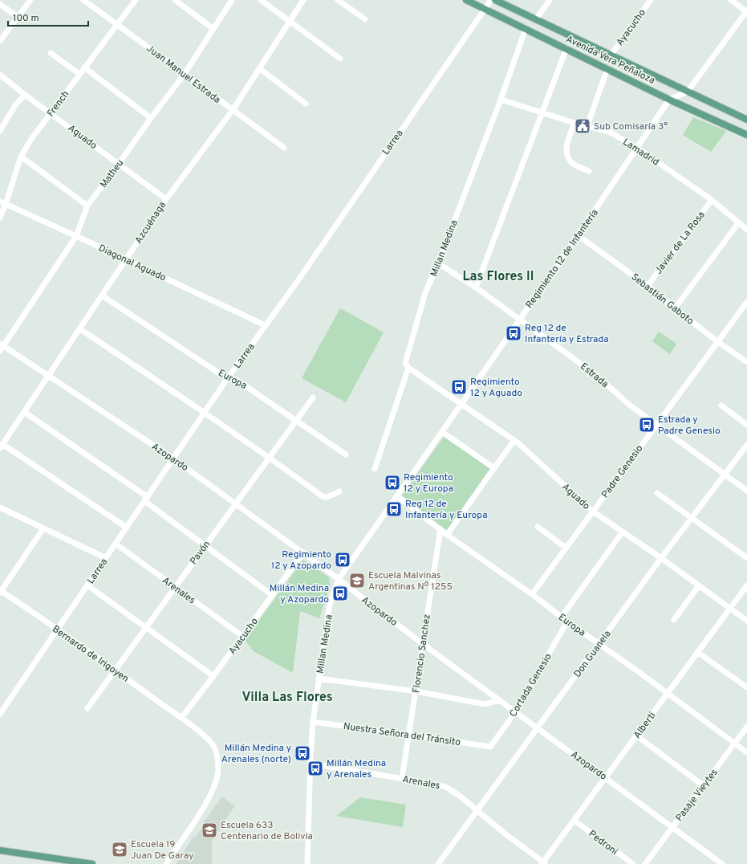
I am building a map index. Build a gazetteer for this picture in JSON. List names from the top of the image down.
{
  "streets": {
    "main road": ["Avenida Vera Peñaloza"],
    "street": [
      "Ayacucho",
      "Juan Manuel Estrada",
      "French",
      "Aguado",
      "Larrea",
      "Lamadrid",
      "Matheu",
      "Azcuénaga",
      "Javier de La Rosa",
      "Millan Medina",
      "Regimiento 12 de Infantería",
      "Diagonal Aguado",
      "Sebastián Gaboto",
      "Estrada",
      "Europa",
      "Azopardo",
      "Padre Genesio",
      "Pavón",
      "Arenales",
      "Bernardo de Irigoyen",
      "Florencio Sanchez",
      "Don Guanela",
      "Cortada Genesio",
      "Alberti",
      "Nuestra Señora del Tránsito",
      "Pasaje Vieytes",
      "Pedroni"
    ]
  },
  "crossings": [
    ["Ayacucho", "Avenida Vera Peñaloza"],
    ["Ayacucho", "Azopardo"],
    ["Ayacucho", "Arenales"],
    ["Ayacucho", "Bernardo de Irigoyen"],
    ["Avenida Vera Peñaloza", "Larrea"],
    ["Avenida Vera Peñaloza", "Millan Medina"],
    ["Avenida Vera Peñaloza", "Regimiento 12 de Infantería"],
    ["Juan Manuel Estrada", "French"],
    ["Juan Manuel Estrada", "Matheu"],
    ["Juan Manuel Estrada", "Azcuénaga"],
    ["French", "Aguado"],
    ["French", "Diagonal Aguado"],
    ["Aguado", "Matheu"],
    ["Aguado", "Azcuénaga"],
    ["Aguado", "Millan Medina"],
    ["Aguado", "Regimiento 12 de Infantería"],
    ["Aguado", "Padre Genesio"],
    ["Aguado", "Don Guanela"],
    ["Aguado", "Alberti"],
    ["Larrea", "Diagonal Aguado"],
    ["Larrea", "Europa"],
    ["Larrea", "Azopardo"],
    ["Larrea", "Arenales"],
    ["Larrea", "Bernardo de Irigoyen"],
    ["Lamadrid", "Javier de La Rosa"],
    ["Lamadrid", "Millan Medina"],
    ["Lamadrid", "Regimiento 12 de Infantería"],
    ["Matheu", "Diagonal Aguado"],
    ["Matheu", "Azopardo"],
    ["Azcuénaga", "Diagonal Aguado"],
    ["Azcuénaga", "Europa"],
    ["Azcuénaga", "Azopardo"],
    ["Javier de La Rosa", "Sebastián Gaboto"],
    ["Millan Medina", "Regimiento 12 de Infantería"],
    ["Millan Medina", "Estrada"],
    ["Millan Medina", "Azopardo"],
    ["Millan Medina", "Arenales"],
    ["Millan Medina", "Nuestra Señora del Tránsito"],
    ["Regimiento 12 de Infantería", "Sebastián Gaboto"],
    ["Regimiento 12 de Infantería", "Estrada"],
    ["Regimiento 12 de Infantería", "Europa"],
    ["Regimiento 12 de Infantería", "Azopardo"],
    ["Sebastián Gaboto", "Padre Genesio"],
    ["Estrada", "Padre Genesio"],
    ["Estrada", "Don Guanela"],
    ["Europa", "Padre Genesio"],
    ["Europa", "Pavón"],
    ["Europa", "Florencio Sanchez"],
    ["Europa", "Don Guanela"],
    ["Europa", "Cortada Genesio"],
    ["Europa", "Alberti"],
    ["Europa", "Pasaje Vieytes"],
    ["Azopardo", "Pavón"],
    ["Azopardo", "Florencio Sanchez"],
    ["Azopardo", "Don Guanela"],
    ["Azopardo", "Cortada Genesio"],
    ["Azopardo", "Alberti"],
    ["Azopardo", "Pasaje Vieytes"],
    ["Pavón", "Arenales"],
    ["Pavón", "Bernardo de Irigoyen"],
    ["Arenales", "Florencio Sanchez"],
    ["Arenales", "Don Guanela"],
    ["Arenales", "Alberti"],
    ["Florencio Sanchez", "Nuestra Señora del Tránsito"],
    ["Cortada Genesio", "Nuestra Señora del Tránsito"],
    ["Alberti", "Pedroni"]
  ],
  "districts": ["Las Flores II", "Villa Las Flores"],
  "places": {
    "public building": ["Sub Comisaría 3°"],
    "bus stop": [
      "Reg 12 de Infantería y Estrada",
      "Regimiento 12 y Aguado",
      "Estrada y Padre Genesio",
      "Regimiento 12 y Europa",
      "Reg 12 de Infantería y Europa",
      "Regimiento 12 y Azopardo",
      "Millán Medina y Azopardo",
      "Millán Medina y Arenales (norte)",
      "Millán Medina y Arenales"
    ],
    "school or university": ["Escuela Malvinas Argentinas Nº 1255", "Escuela 633 Centenario de Bolivia", "Escuela 19 Juan De Garay"]
  },
  "scale_bar": "100 m"
}
